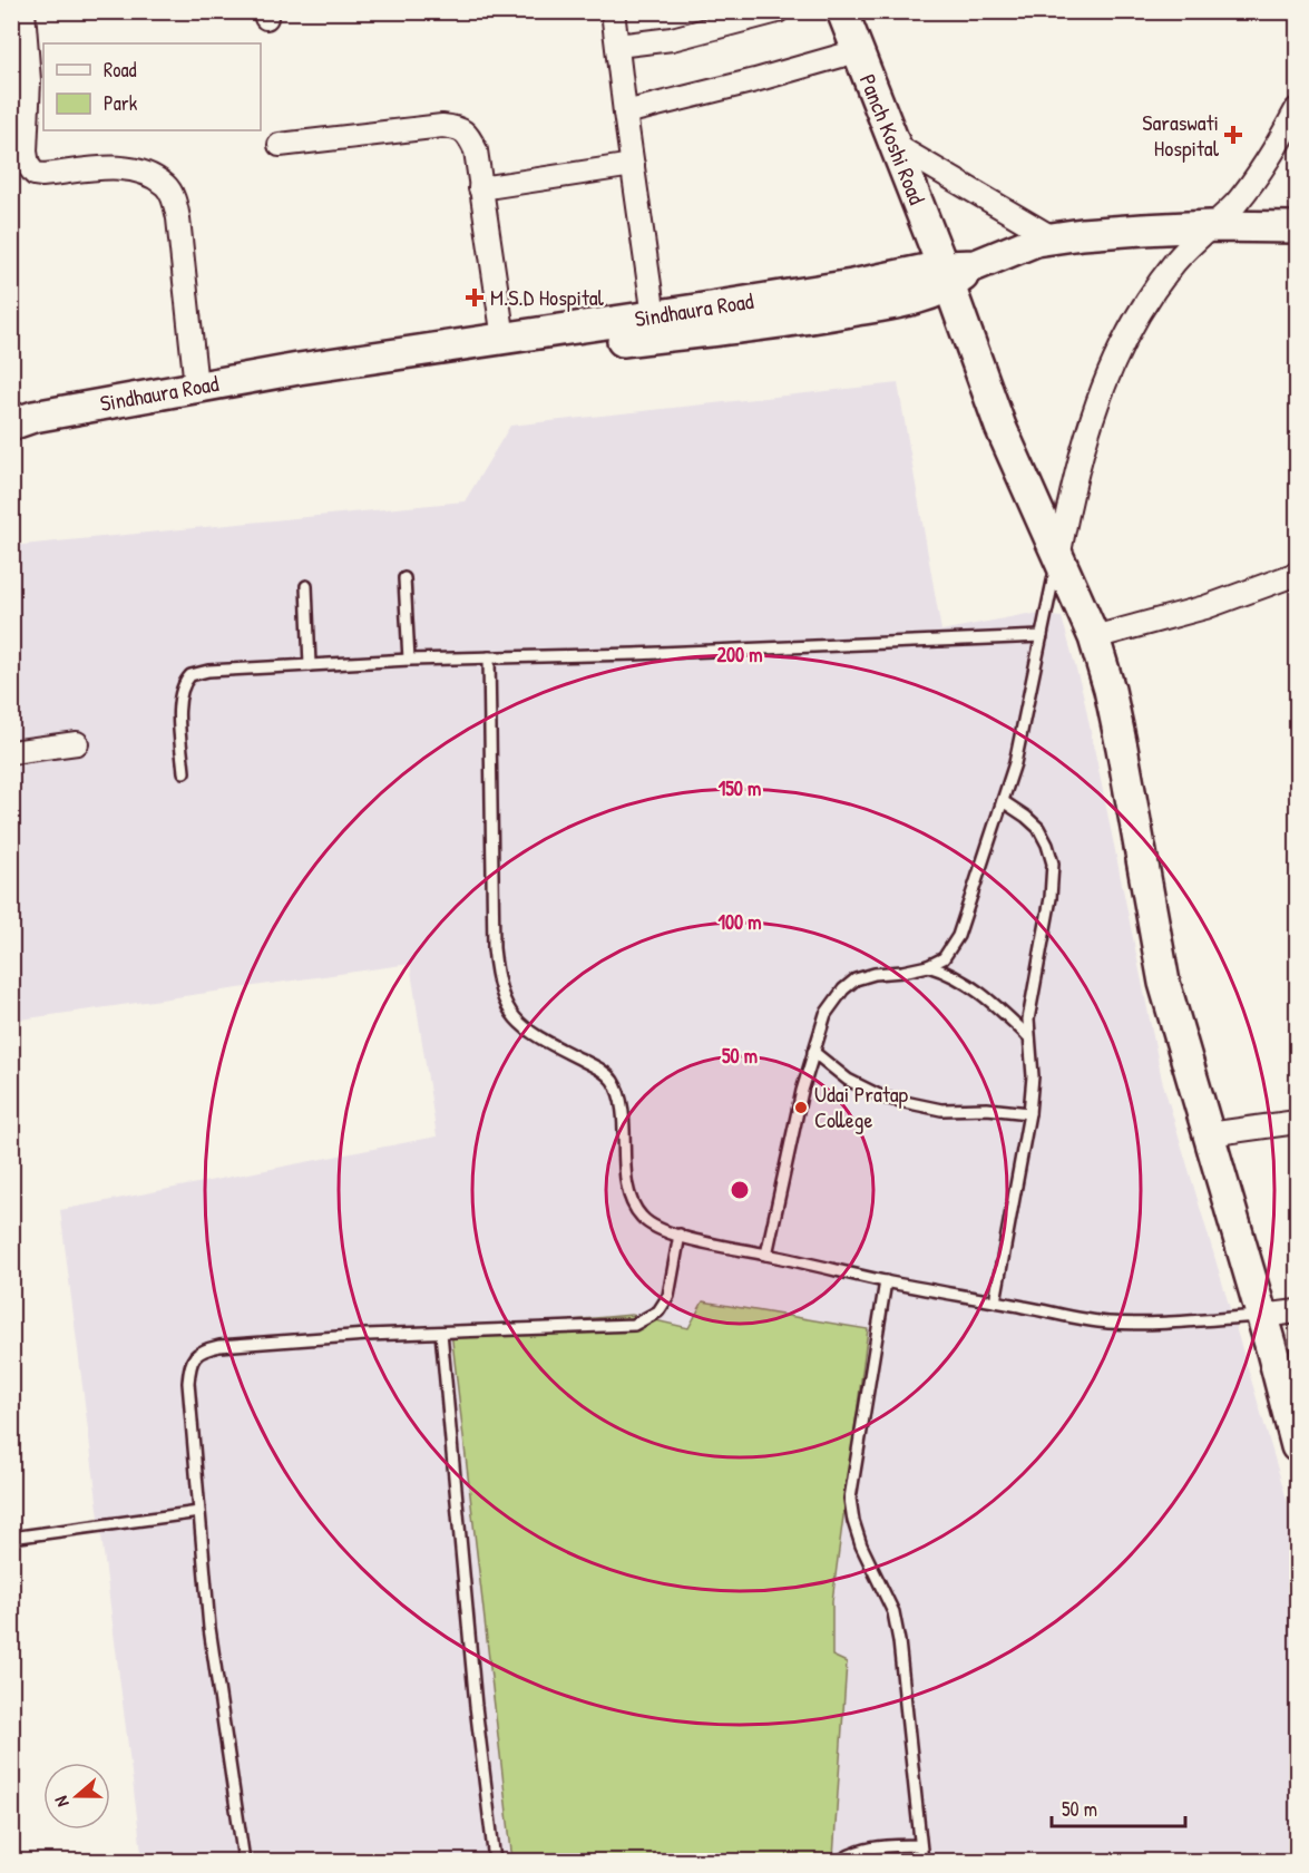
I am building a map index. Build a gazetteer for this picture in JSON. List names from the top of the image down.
{
  "streets": {
    "street": ["Panch Koshi Road", "Sindhaura Road"]
  },
  "crossings": [
    ["Panch Koshi Road", "Sindhaura Road"]
  ],
  "places": {
    "health": ["Saraswati Hospital", "M.S.D Hospital"],
    "other": ["Udai Pratap College"]
  },
  "legend": ["Road", "Park"],
  "scale_bar": "50 m",
  "north": "left",
  "rings": [
    "200 m",
    "150 m",
    "100 m",
    "50 m"
  ]
}
